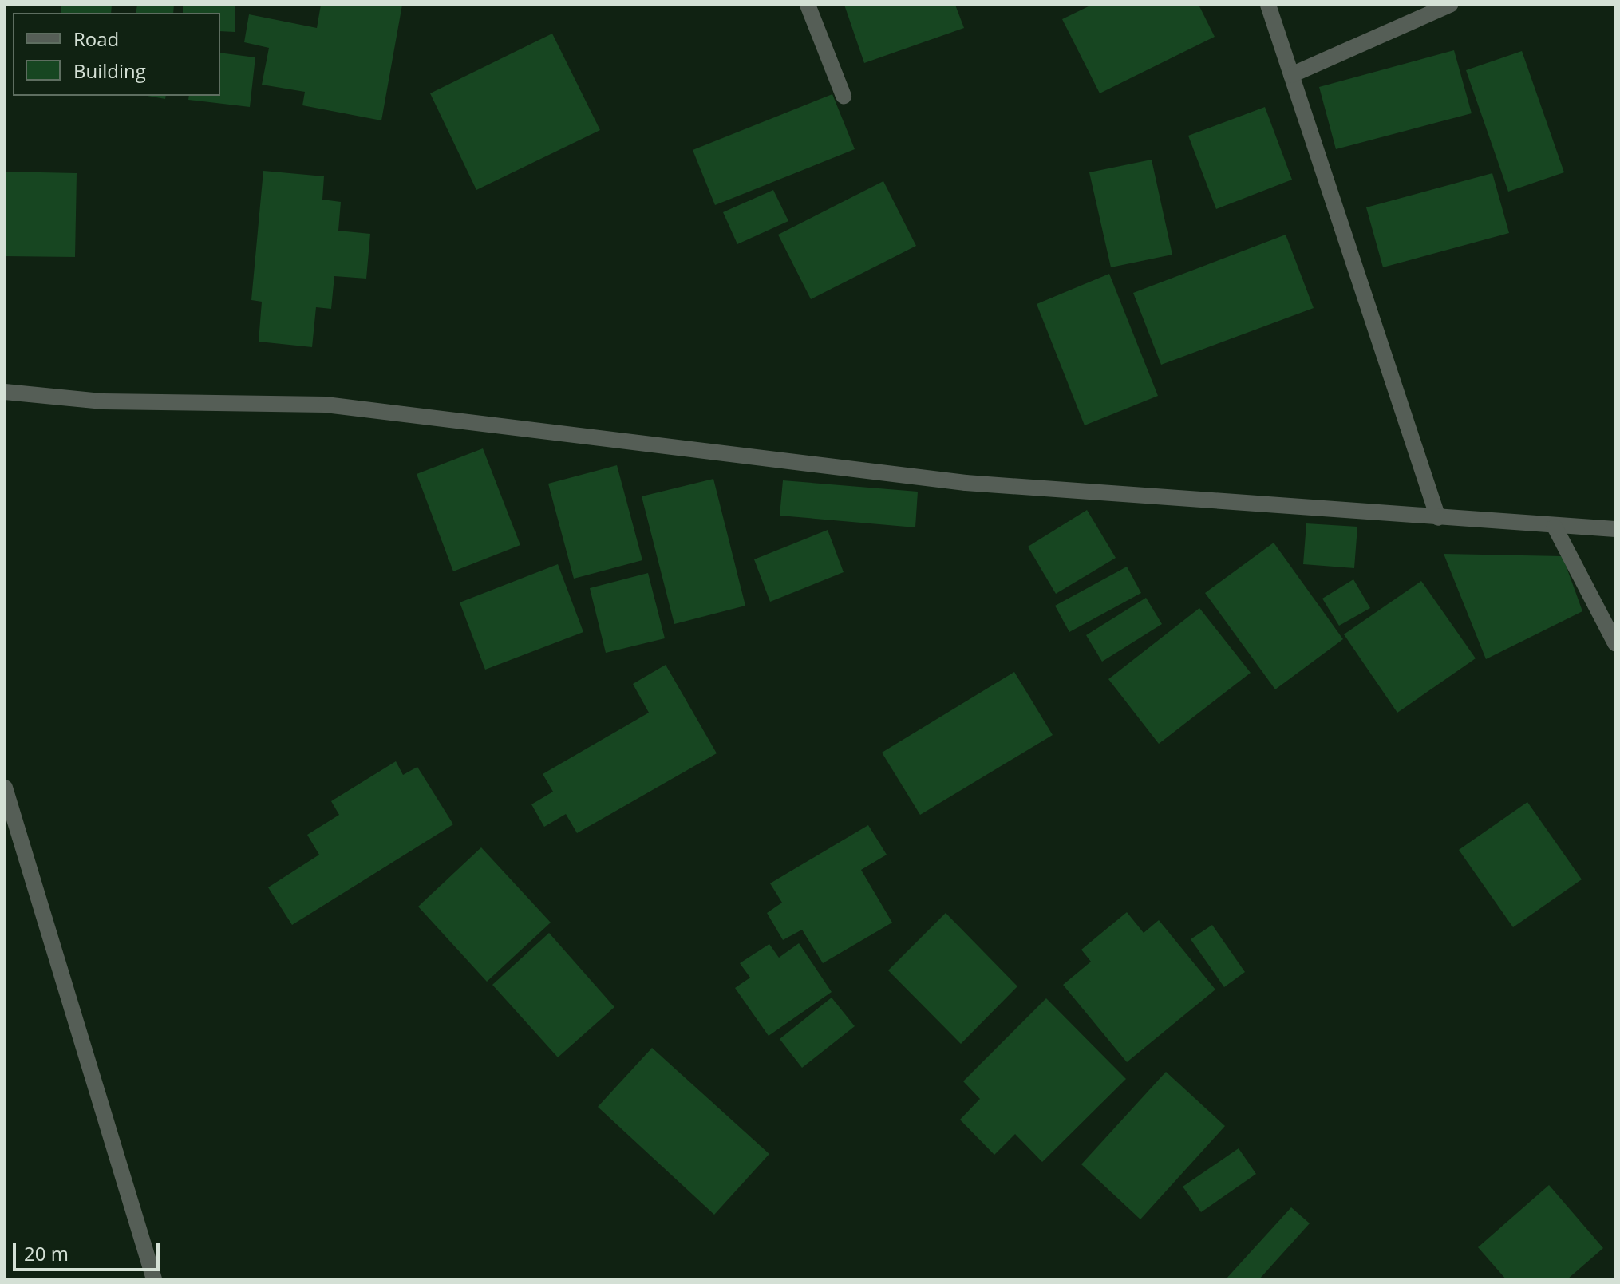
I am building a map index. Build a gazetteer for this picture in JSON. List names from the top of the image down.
{
  "legend": ["Road", "Building"],
  "scale_bar": "20 m"
}
